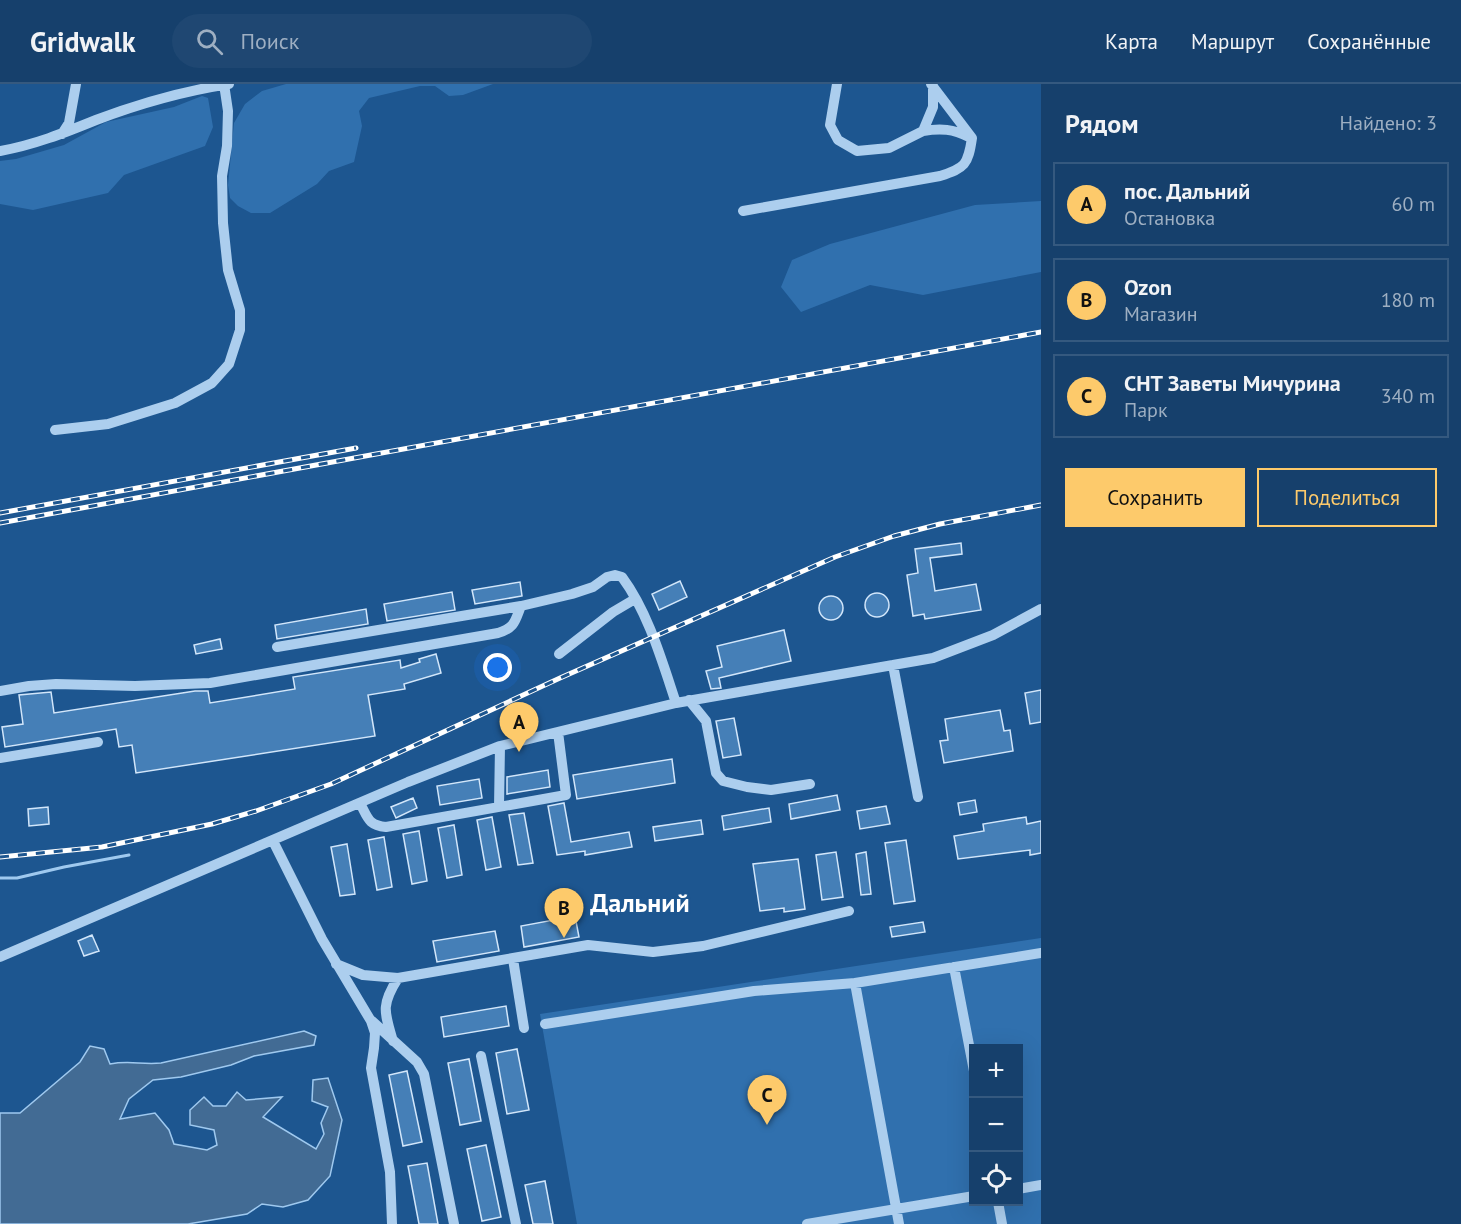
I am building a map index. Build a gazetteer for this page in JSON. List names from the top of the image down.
{
  "districts": ["Дальний"],
  "page": {
    "header": "Gridwalk",
    "search": "Поиск",
    "nav": ["Карта", "Маршрут", "Сохранённые"],
    "heading": ["Рядом", "Найдено: 3"],
    "list": [
      {
        "mark": "A",
        "name": "пос. Дальний",
        "note": "Остановка",
        "value": "60 m"
      },
      {
        "mark": "B",
        "name": "Ozon",
        "note": "Магазин",
        "value": "180 m"
      },
      {
        "mark": "C",
        "name": "СНТ Заветы Мичурина",
        "note": "Парк",
        "value": "340 m"
      }
    ],
    "buttons": ["Сохранить", "Поделиться"],
    "pins": ["A", "B", "C"],
    "map_buttons": ["+", "−"]
  }
}
